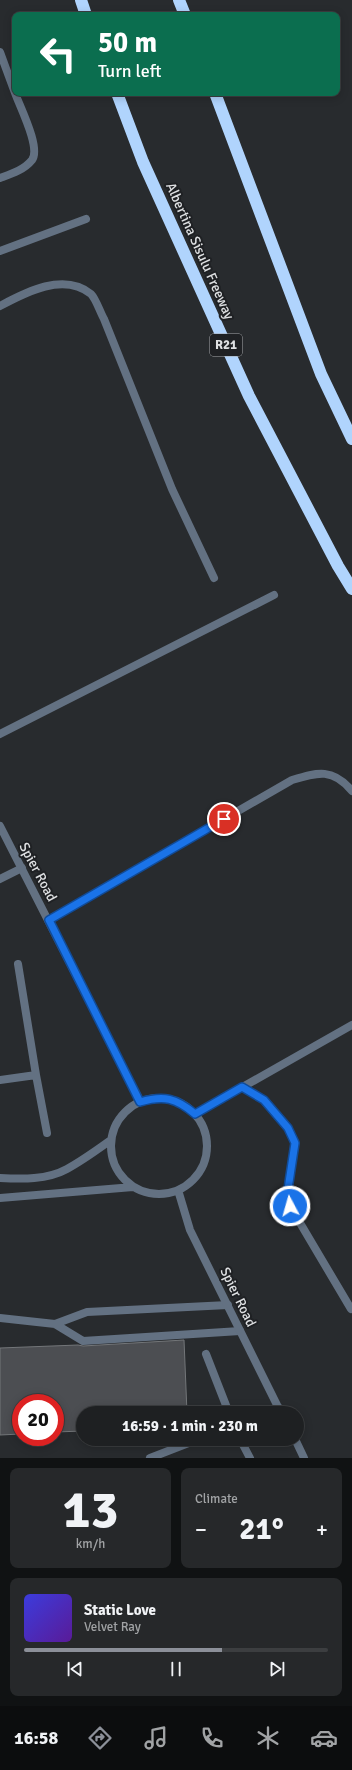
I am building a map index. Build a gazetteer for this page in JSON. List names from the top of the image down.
{
  "streets": {
    "highway": ["Albertina Sisulu Freeway", "R21"],
    "street": ["Spier Road"]
  },
  "page": {
    "turn": ["50 m", "Turn left"],
    "limit": "20",
    "trip": "16:59 · 1 min · 230 m",
    "tile": [
      ["13", "km/h"],
      "Climate"
    ],
    "heat": ["−", "21°", "+"],
    "song": ["Static Love", "Velvet Ray"],
    "tabs": "16:58"
  }
}
